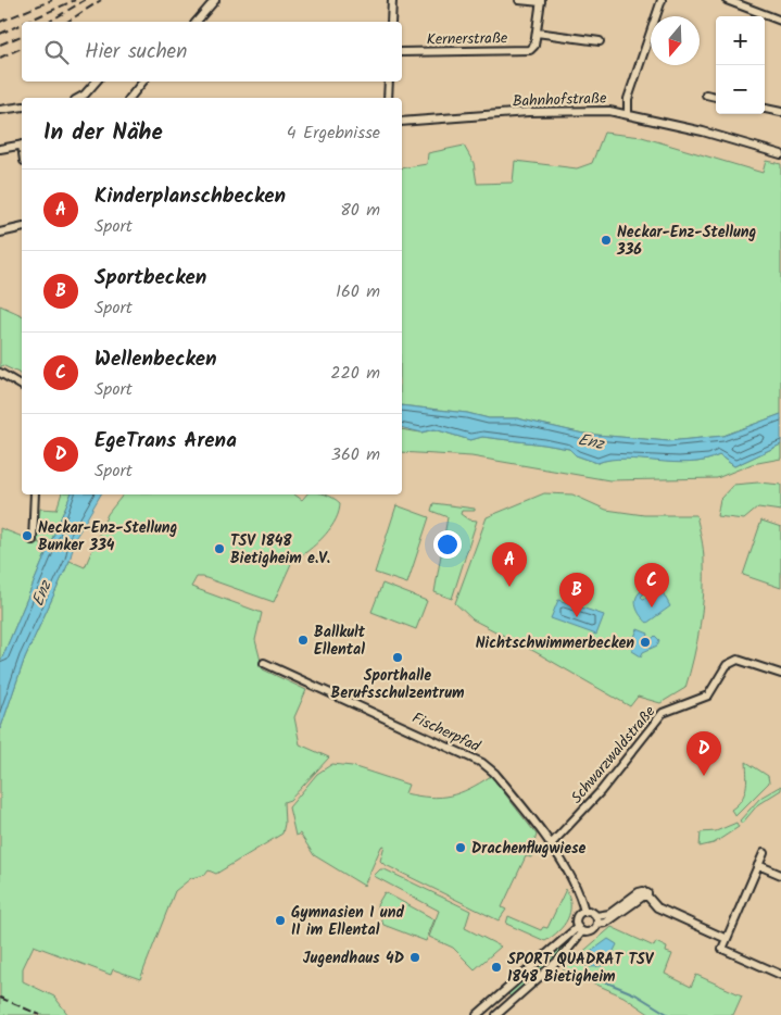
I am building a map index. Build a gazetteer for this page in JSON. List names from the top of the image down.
{
  "streets": {
    "street": [
      "Kernerstraße",
      "Bahnhofstraße",
      "Fischerpfad",
      "Schwarzwaldstraße"
    ]
  },
  "crossings": [
    ["Fischerpfad", "Schwarzwaldstraße"]
  ],
  "water": ["Enz"],
  "places": [
    "Neckar-Enz-Stellung 336",
    "Neckar-Enz-Stellung Bunker 334",
    "TSV 1848 Bietigheim e.V.",
    "Ballkult Ellental",
    "Nichtschwimmerbecken",
    "Sporthalle Berufsschulzentrum",
    "Drachenflugwiese",
    "Gymnasien I und II im Ellental",
    "Jugendhaus 4D",
    "SPORT QUADRAT TSV 1848 Bietigheim"
  ],
  "north": "bottom",
  "page": {
    "map_buttons": ["+", "−"],
    "search": "Hier suchen",
    "heading": ["In der Nähe", "4 Ergebnisse"],
    "list": [
      {
        "mark": "A",
        "name": "Kinderplanschbecken",
        "note": "Sport",
        "value": "80 m"
      },
      {
        "mark": "B",
        "name": "Sportbecken",
        "note": "Sport",
        "value": "160 m"
      },
      {
        "mark": "C",
        "name": "Wellenbecken",
        "note": "Sport",
        "value": "220 m"
      },
      {
        "mark": "D",
        "name": "EgeTrans Arena",
        "note": "Sport",
        "value": "360 m"
      }
    ],
    "pins": [
      "A",
      "C",
      "B",
      "D"
    ]
  }
}
